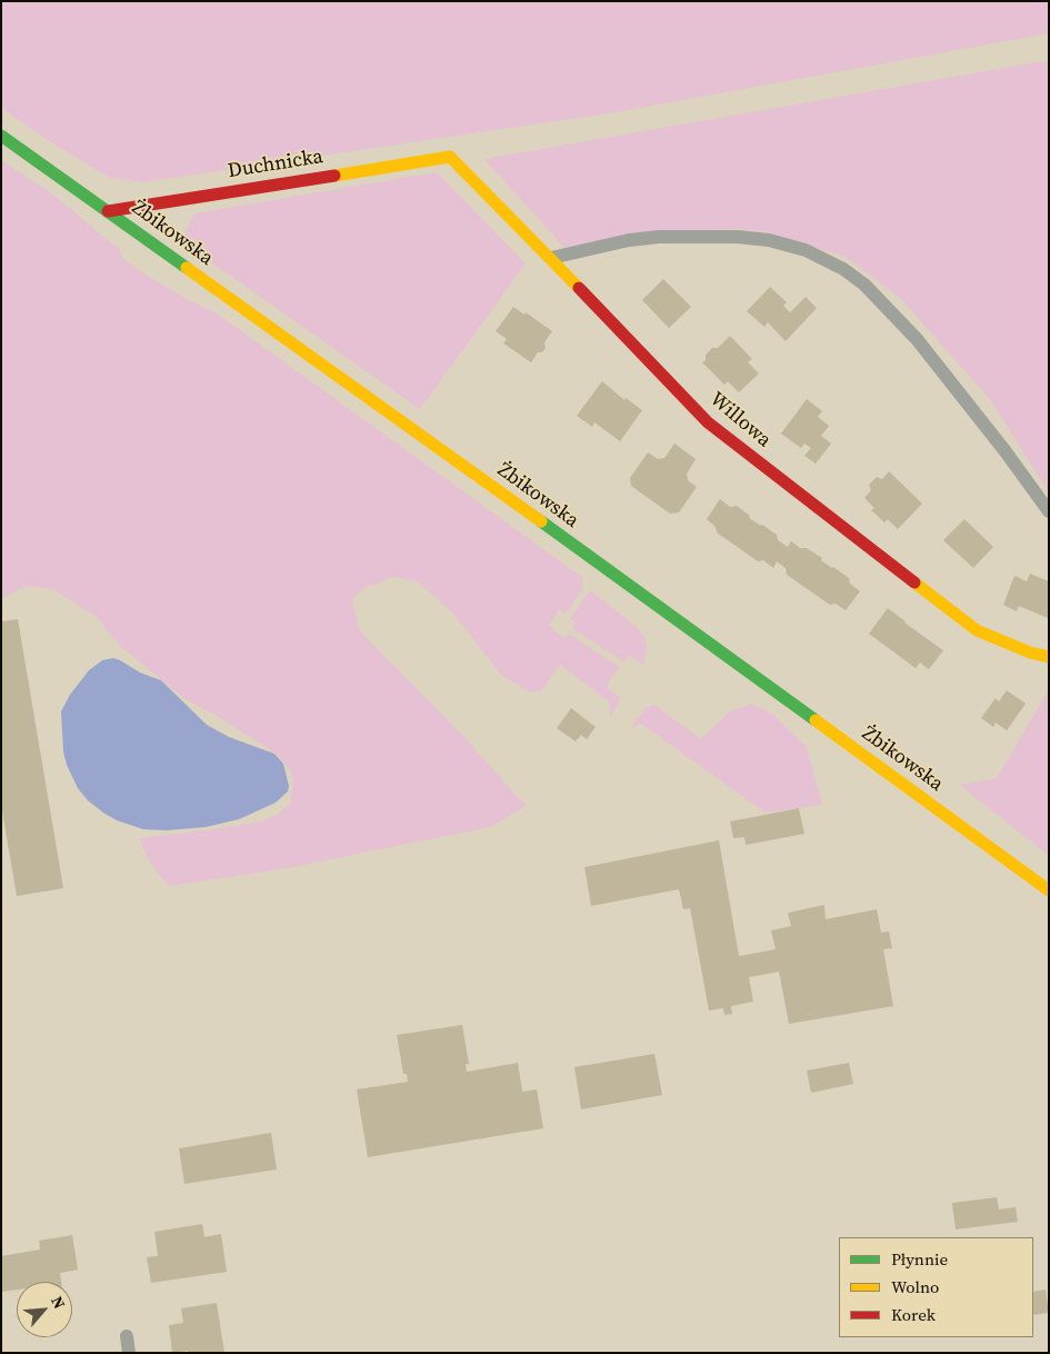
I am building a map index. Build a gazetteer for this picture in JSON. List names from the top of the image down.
{
  "streets": {
    "main road": ["Duchnicka", "Żbikowska", "Willowa"]
  },
  "crossings": [
    ["Duchnicka", "Żbikowska"],
    ["Duchnicka", "Willowa"]
  ],
  "legend": ["Płynnie", "Wolno", "Korek"],
  "north": "top right"
}
